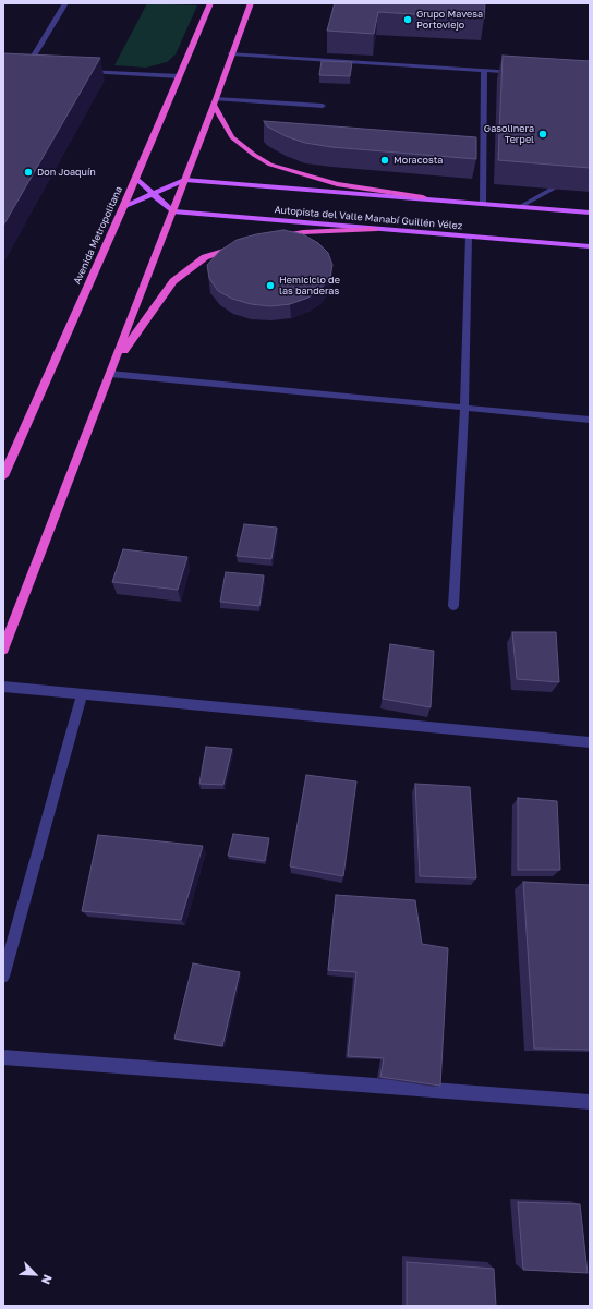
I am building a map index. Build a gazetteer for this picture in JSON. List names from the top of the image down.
{
  "streets": {
    "highway": ["Avenida Metropolitana"],
    "main road": ["Autopista del Valle Manabí Guillén Vélez"]
  },
  "crossings": [
    ["Autopista del Valle Manabí Guillén Vélez", "Avenida Metropolitana"]
  ],
  "places": [
    "Grupo Mavesa Portoviejo",
    "Gasolinera Terpel",
    "Moracosta",
    "Don Joaquín",
    "Hemiciclo de las banderas"
  ],
  "north": "bottom right"
}
